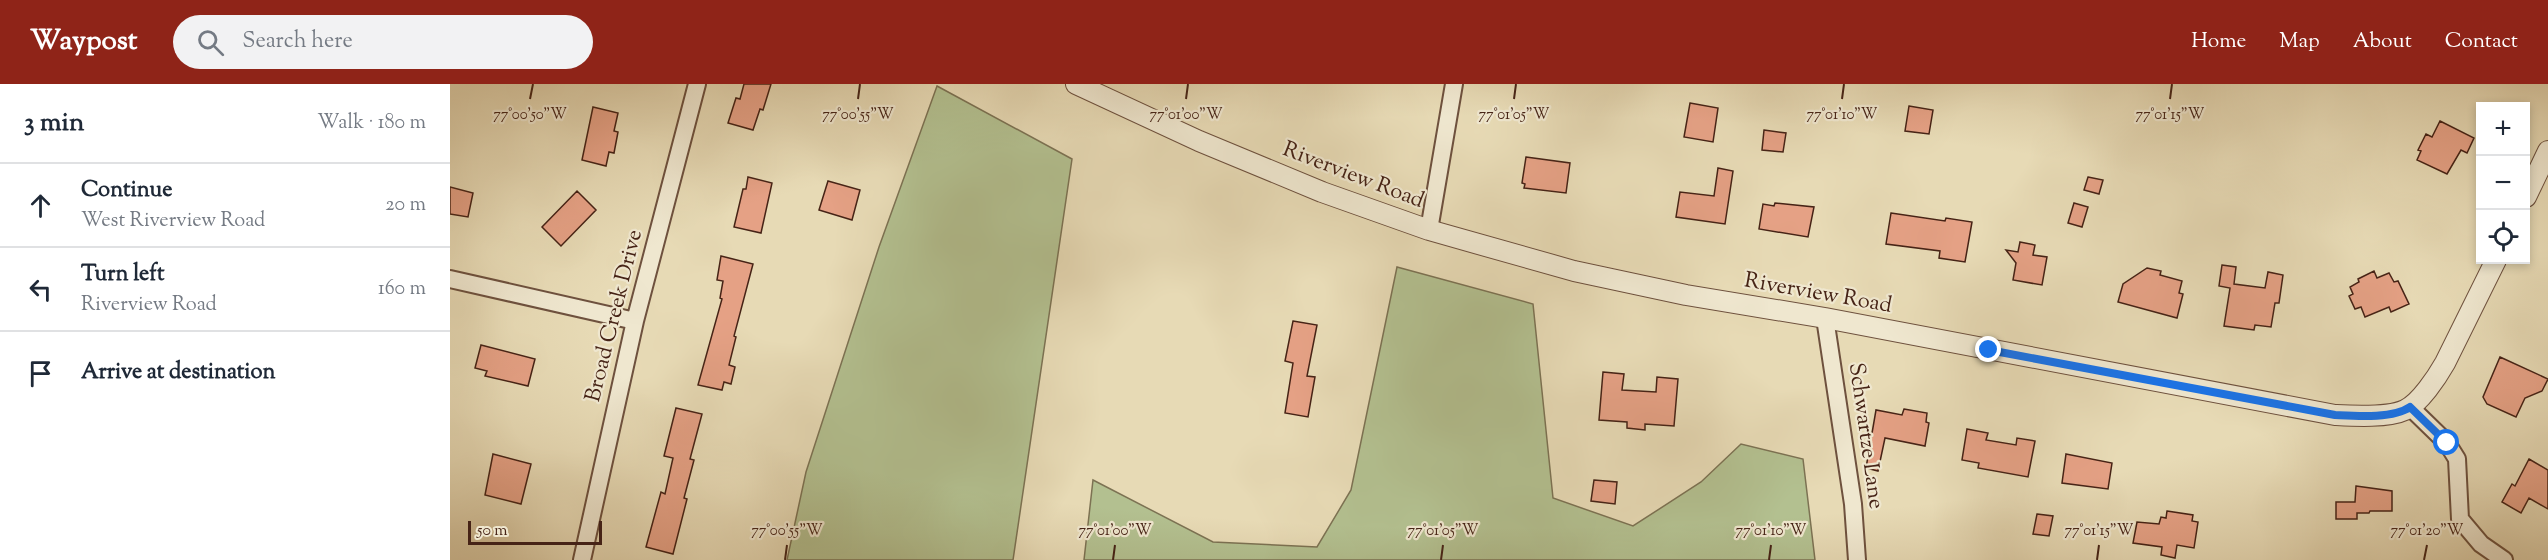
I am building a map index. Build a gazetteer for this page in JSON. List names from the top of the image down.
{
  "streets": {
    "street": ["Riverview Road", "Broad Creek Drive", "Schwartze Lane"]
  },
  "crossings": [
    ["Riverview Road", "Schwartze Lane"]
  ],
  "scale_bar": "50 m",
  "page": {
    "header": "Waypost",
    "search": "Search here",
    "nav": [
      "Home",
      "Map",
      "About",
      "Contact"
    ],
    "heading": ["3 min", "Walk · 180 m"],
    "map_buttons": ["+", "−"],
    "list": [
      ["Continue", "West Riverview Road", "20 m"],
      ["Turn left", "Riverview Road", "160 m"],
      "Arrive at destination"
    ],
    "scale": "50 m"
  },
  "coordinates": [
    "77°00'50\"W",
    "77°00'55\"W",
    "77°01'00\"W",
    "77°01'05\"W",
    "77°01'10\"W",
    "77°01'15\"W",
    "77°01'20\"W"
  ]
}
